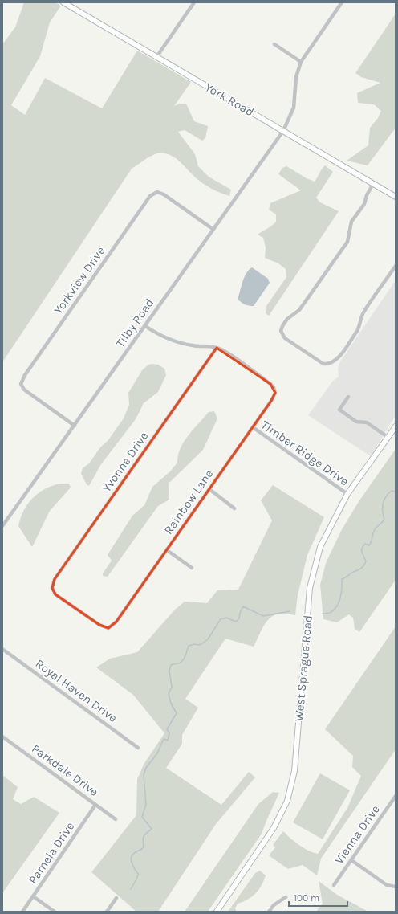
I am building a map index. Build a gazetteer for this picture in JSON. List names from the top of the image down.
{
  "streets": {
    "street": [
      "York Road",
      "Yorkview Drive",
      "Tilby Road",
      "Timber Ridge Drive",
      "Yvonne Drive",
      "Rainbow Lane",
      "West Sprague Road",
      "Royal Haven Drive",
      "Parkdale Drive",
      "Vienna Drive",
      "Pamela Drive"
    ]
  },
  "crossings": [
    ["York Road", "Tilby Road"],
    ["Yorkview Drive", "Tilby Road"],
    ["Timber Ridge Drive", "Rainbow Lane"],
    ["Timber Ridge Drive", "West Sprague Road"],
    ["Yvonne Drive", "Rainbow Lane"],
    ["Parkdale Drive", "Pamela Drive"]
  ],
  "scale_bar": "100 m"
}
